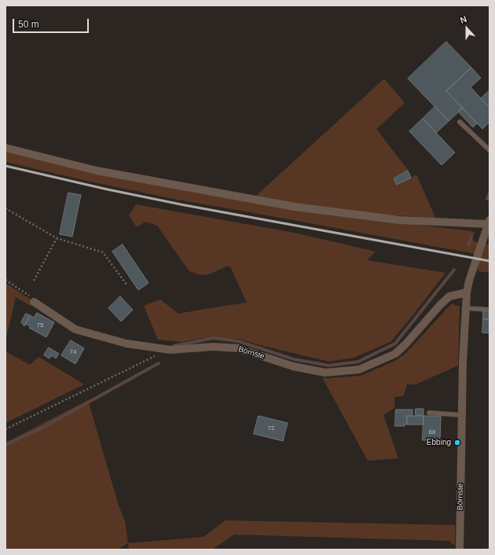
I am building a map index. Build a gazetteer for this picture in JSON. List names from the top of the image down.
{
  "streets": {
    "street": ["Börnste"]
  },
  "places": ["Ebbing"],
  "house_numbers": [
    "75",
    "74",
    "72",
    "68"
  ],
  "scale_bar": "50 m",
  "north": "top"
}
